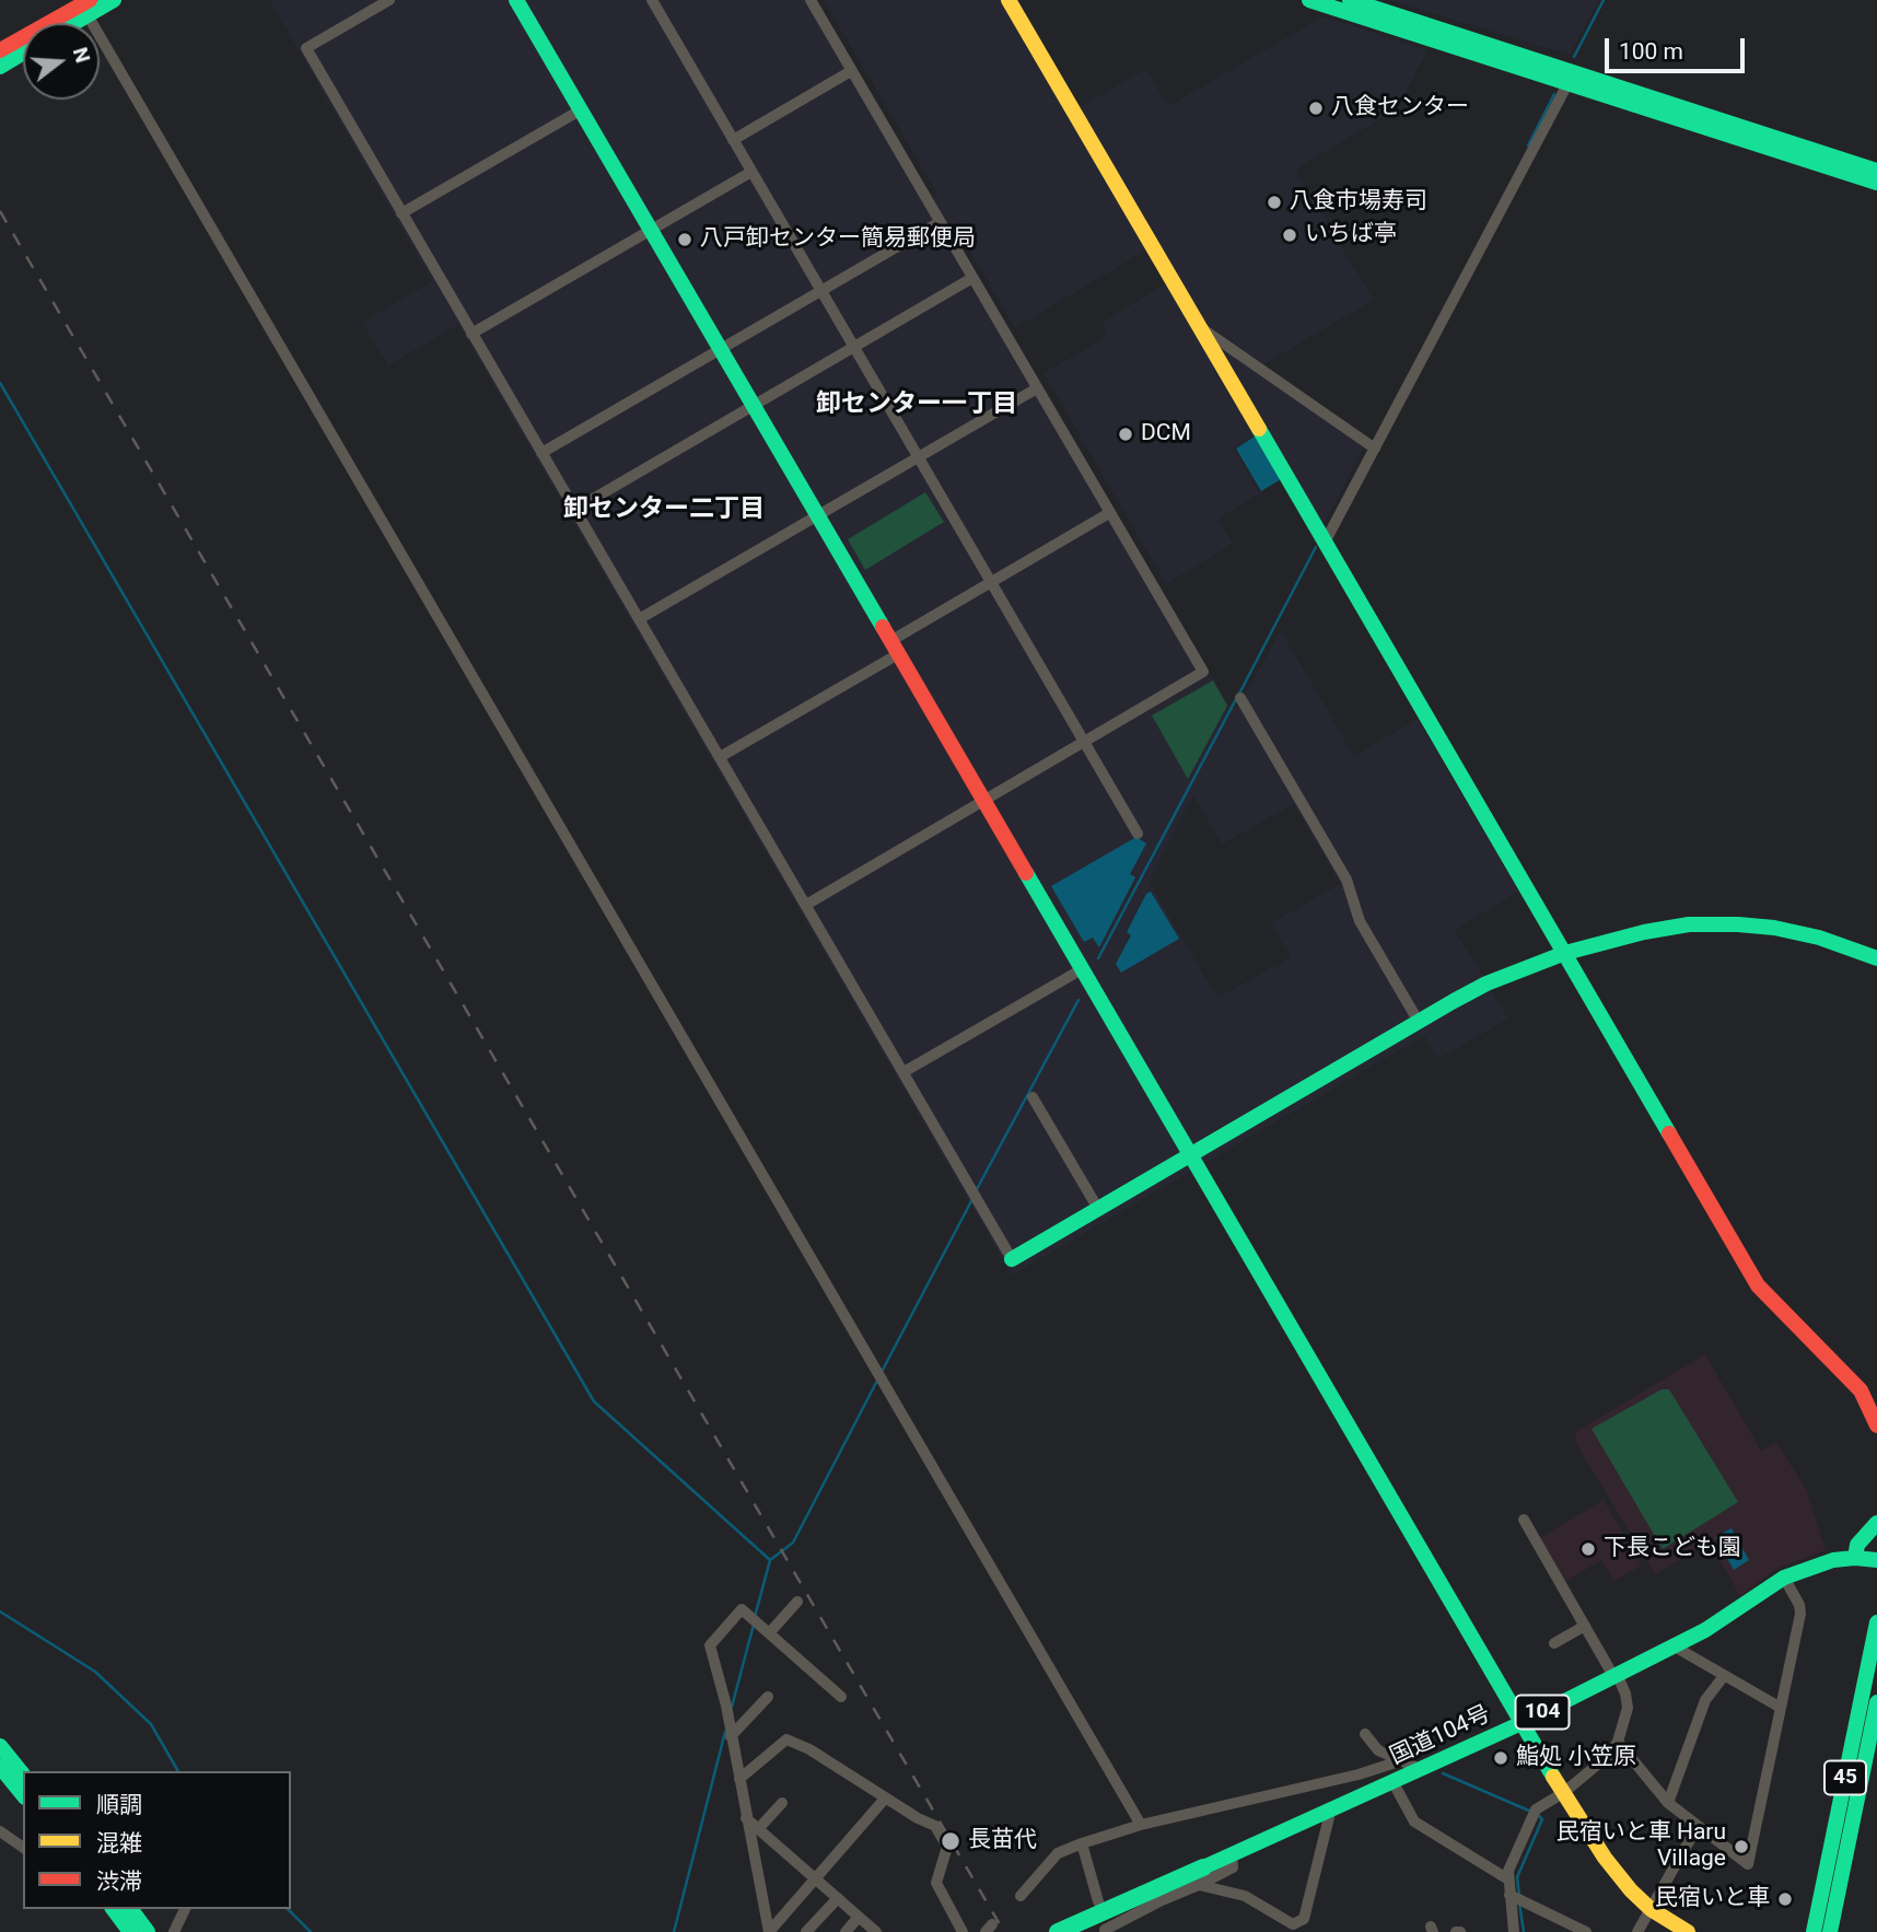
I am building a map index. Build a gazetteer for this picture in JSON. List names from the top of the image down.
{
  "streets": {
    "main road": ["104", "国道104号", "45"]
  },
  "districts": ["卸センター一丁目", "卸センター二丁目"],
  "places": [
    "八食センター",
    "八食市場寿司",
    "いちば亭",
    "八戸卸センター簡易郵便局",
    "DCM",
    "下長こども園",
    "鮨処 小笠原",
    "長苗代",
    "民宿いと車 Haru Village",
    "民宿いと車"
  ],
  "legend": ["順調", "混雑", "渋滞"],
  "scale_bar": "100 m",
  "north": "right"
}
